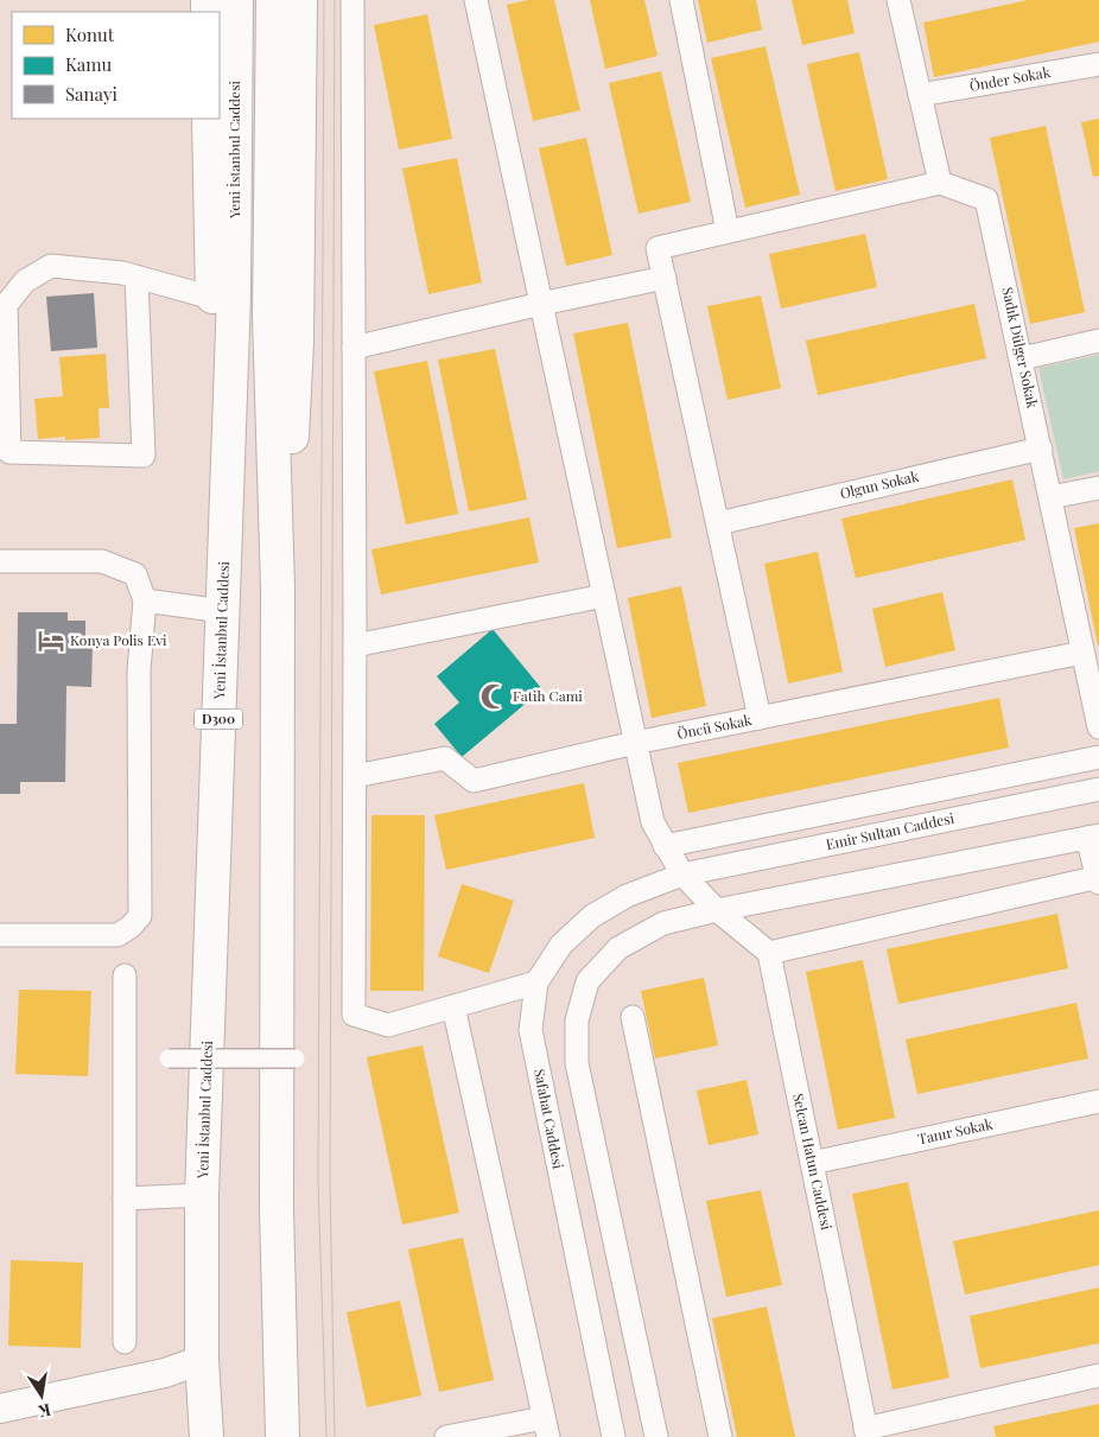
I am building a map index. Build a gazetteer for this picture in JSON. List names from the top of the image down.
{
  "streets": {
    "highway": ["Yeni İstanbul Caddesi", "D300"],
    "street": [
      "Önder Sokak",
      "Sadık Dülger Sokak",
      "Olgun Sokak",
      "Öncü Sokak",
      "Emir Sultan Caddesi",
      "Safahat Caddesi",
      "Tanır Sokak",
      "Selcan Hatun Caddesi"
    ]
  },
  "crossings": [
    ["Sadık Dülger Sokak", "Olgun Sokak"],
    ["Sadık Dülger Sokak", "Öncü Sokak"],
    ["Emir Sultan Caddesi", "Safahat Caddesi"],
    ["Tanır Sokak", "Selcan Hatun Caddesi"]
  ],
  "places": {
    "hotel": ["Konya Polis Evi"],
    "mosque": ["Fatih Cami"]
  },
  "legend": ["Konut", "Kamu", "Sanayi"],
  "north": "bottom"
}
